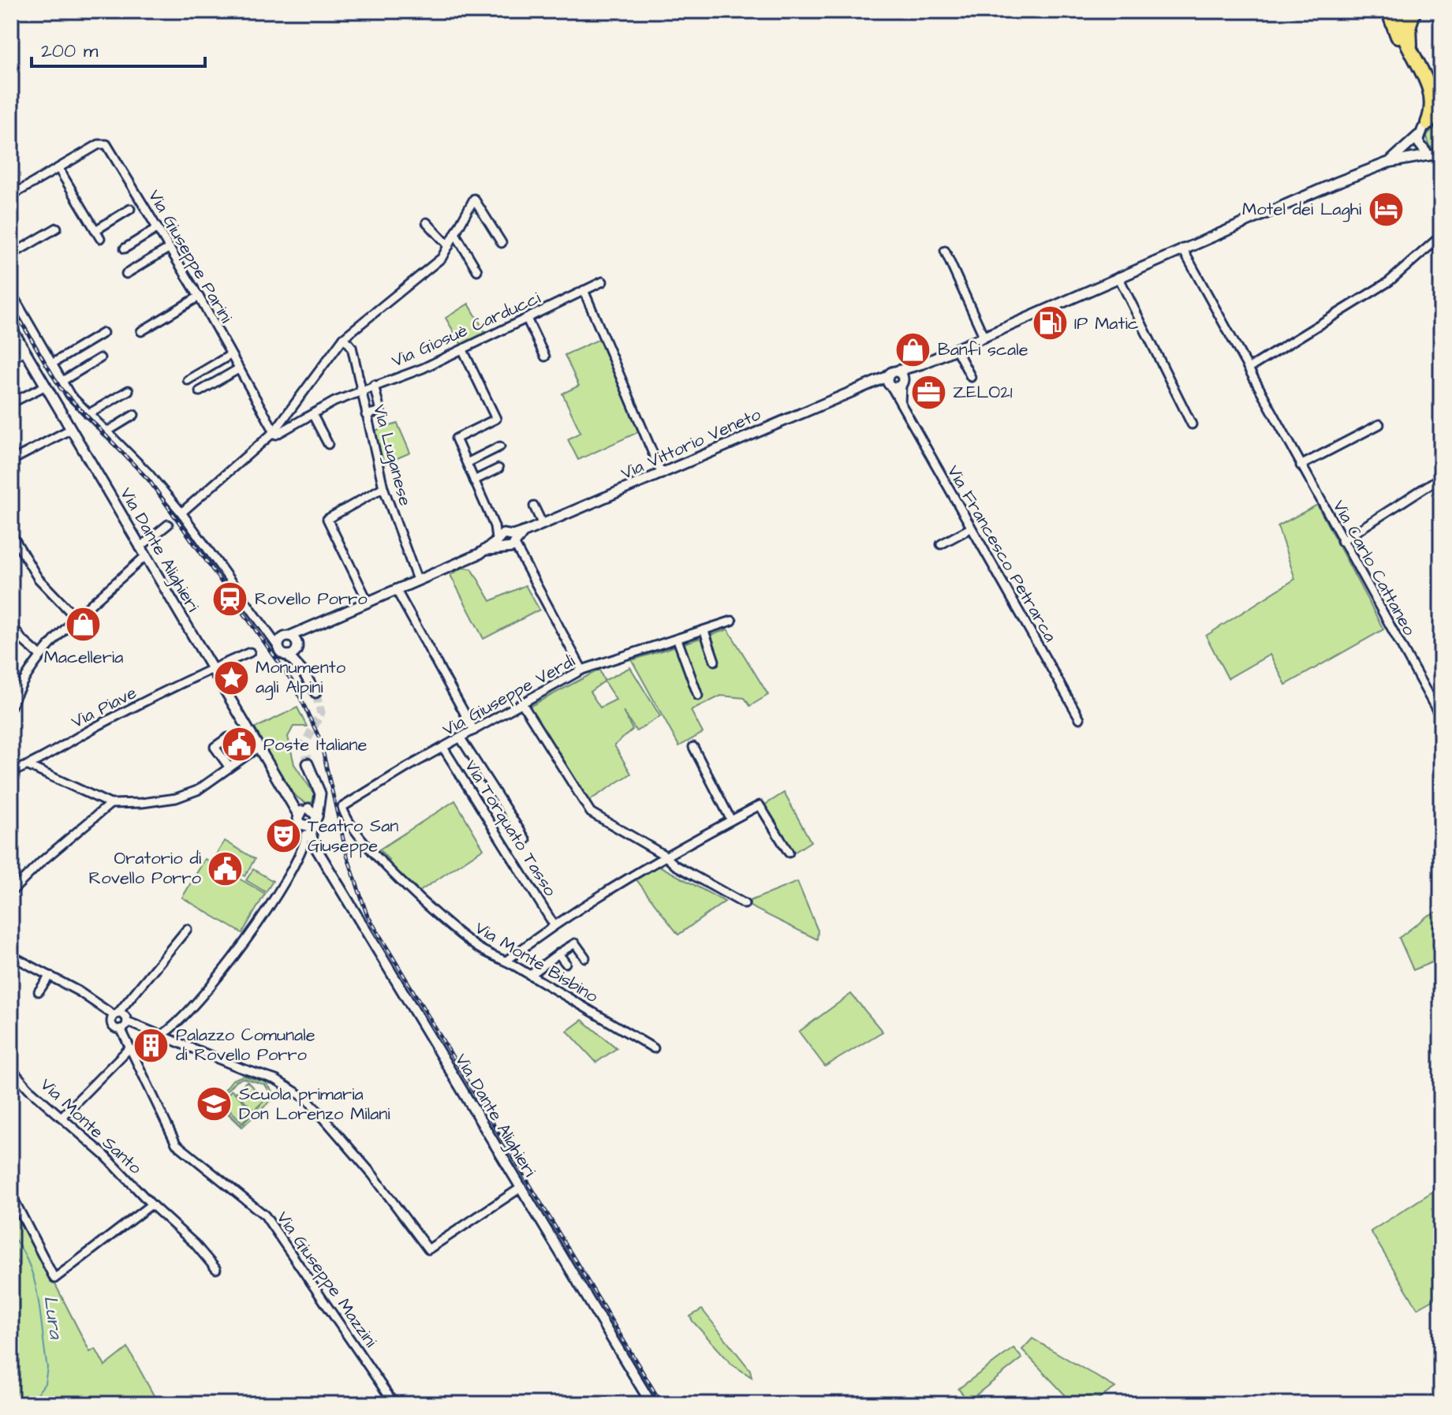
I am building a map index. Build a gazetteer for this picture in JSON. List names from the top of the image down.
{
  "streets": {
    "street": [
      "Via Giuseppe Parini",
      "Via Giosuè Carducci",
      "Via Vittorio Veneto",
      "Via Luganese",
      "Via Dante Alighieri",
      "Via Francesco Petrarca",
      "Via Carlo Cattaneo",
      "Via Giuseppe Verdi",
      "Via Piave",
      "Via Torquato Tasso",
      "Via Monte Bisbino",
      "Via Monte Santo",
      "Via Giuseppe Mazzini"
    ]
  },
  "crossings": [
    ["Via Giuseppe Parini", "Via Giosuè Carducci"],
    ["Via Giosuè Carducci", "Via Luganese"],
    ["Via Vittorio Veneto", "Via Francesco Petrarca"],
    ["Via Dante Alighieri", "Via Piave"],
    ["Via Giuseppe Verdi", "Via Torquato Tasso"],
    ["Via Giuseppe Verdi", "Via Monte Bisbino"]
  ],
  "water": ["Lura"],
  "places": {
    "hotel": ["Motel dei Laghi"],
    "fuel station": ["IP Matic"],
    "shop": ["Banfi scale", "Macelleria"],
    "office": ["ZELO21"],
    "station": ["Rovello Porro"],
    "place": ["Monumento agli Alpini"],
    "public building": ["Poste Italiane", "Oratorio di Rovello Porro"],
    "theatre": ["Teatro San Giuseppe"],
    "building": ["Palazzo Comunale di Rovello Porro"],
    "school or university": ["Scuola primaria Don Lorenzo Milani"]
  },
  "scale_bar": "200 m"
}
